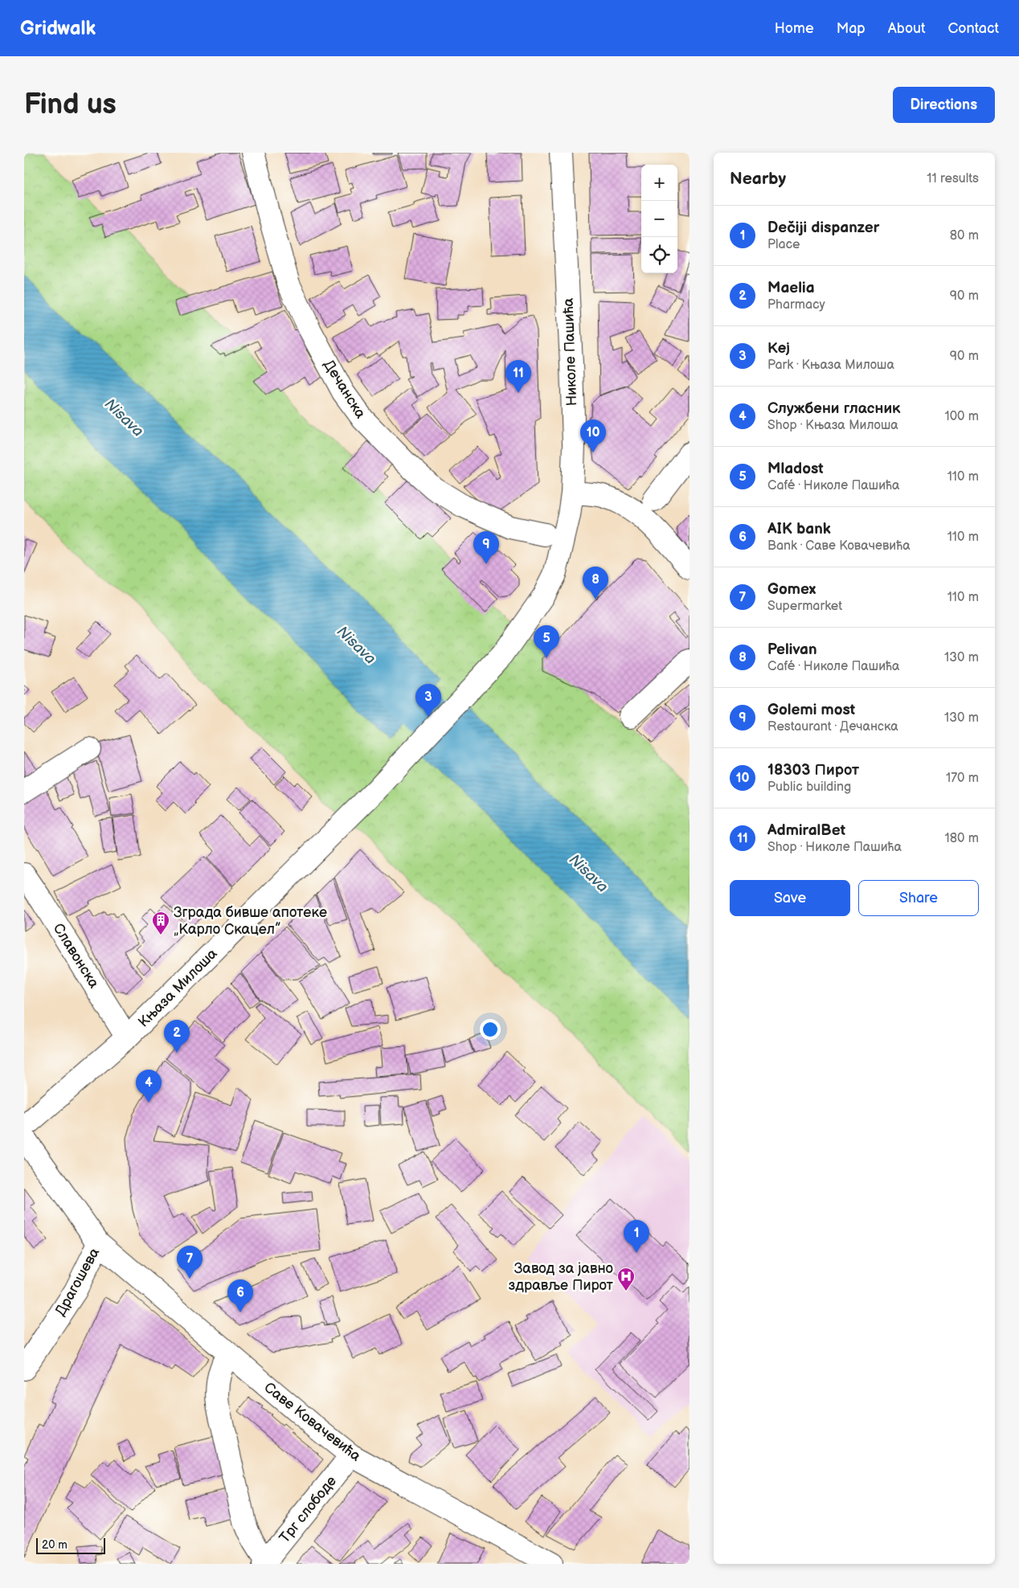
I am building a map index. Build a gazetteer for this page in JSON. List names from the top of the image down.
{
  "streets": {
    "street": [
      "Николе Пашића",
      "Дечанска",
      "Славонска",
      "Књаза Милоша",
      "Драгошева",
      "Саве Ковачевића",
      "Трг слободе"
    ]
  },
  "crossings": [
    ["Николе Пашића", "Књаза Милоша"],
    ["Славонска", "Књаза Милоша"],
    ["Драгошева", "Саве Ковачевића"],
    ["Саве Ковачевића", "Трг слободе"]
  ],
  "water": ["Nisava"],
  "places": {
    "building": ["Зграда бивше апотеке „Карло Скацел”"],
    "hospital": ["Завод за јавно здравље Пирот"]
  },
  "scale_bar": "20 m",
  "page": {
    "header": "Gridwalk",
    "nav": [
      "Home",
      "Map",
      "About",
      "Contact"
    ],
    "buttons": [
      "Directions",
      ["Save", "Share"]
    ],
    "title": "Find us",
    "heading": ["Nearby", "11 results"],
    "map_buttons": ["+", "−"],
    "list": [
      {
        "mark": "1",
        "name": "Dečiji dispanzer",
        "note": "Place",
        "value": "80 m"
      },
      {
        "mark": "2",
        "name": "Maelia",
        "note": "Pharmacy",
        "value": "90 m"
      },
      {
        "mark": "3",
        "name": "Кеј",
        "note": "Park · Књаза Милоша",
        "value": "90 m"
      },
      {
        "mark": "4",
        "name": "Службени гласник",
        "note": "Shop · Књаза Милоша",
        "value": "100 m"
      },
      {
        "mark": "5",
        "name": "Mladost",
        "note": "Café · Николе Пашића",
        "value": "110 m"
      },
      {
        "mark": "6",
        "name": "AIK bank",
        "note": "Bank · Саве Ковачевића",
        "value": "110 m"
      },
      {
        "mark": "7",
        "name": "Gomex",
        "note": "Supermarket",
        "value": "110 m"
      },
      {
        "mark": "8",
        "name": "Pelivan",
        "note": "Café · Николе Пашића",
        "value": "130 m"
      },
      {
        "mark": "9",
        "name": "Golemi most",
        "note": "Restaurant · Дечанска",
        "value": "130 m"
      },
      {
        "mark": "10",
        "name": "18303 Пирот",
        "note": "Public building",
        "value": "170 m"
      },
      {
        "mark": "11",
        "name": "AdmiralBet",
        "note": "Shop · Николе Пашића",
        "value": "180 m"
      }
    ],
    "pins": [
      "11",
      "10",
      "9",
      "8",
      "5",
      "3",
      "2",
      "4",
      "1",
      "7",
      "6"
    ],
    "scale": "20 m"
  }
}
